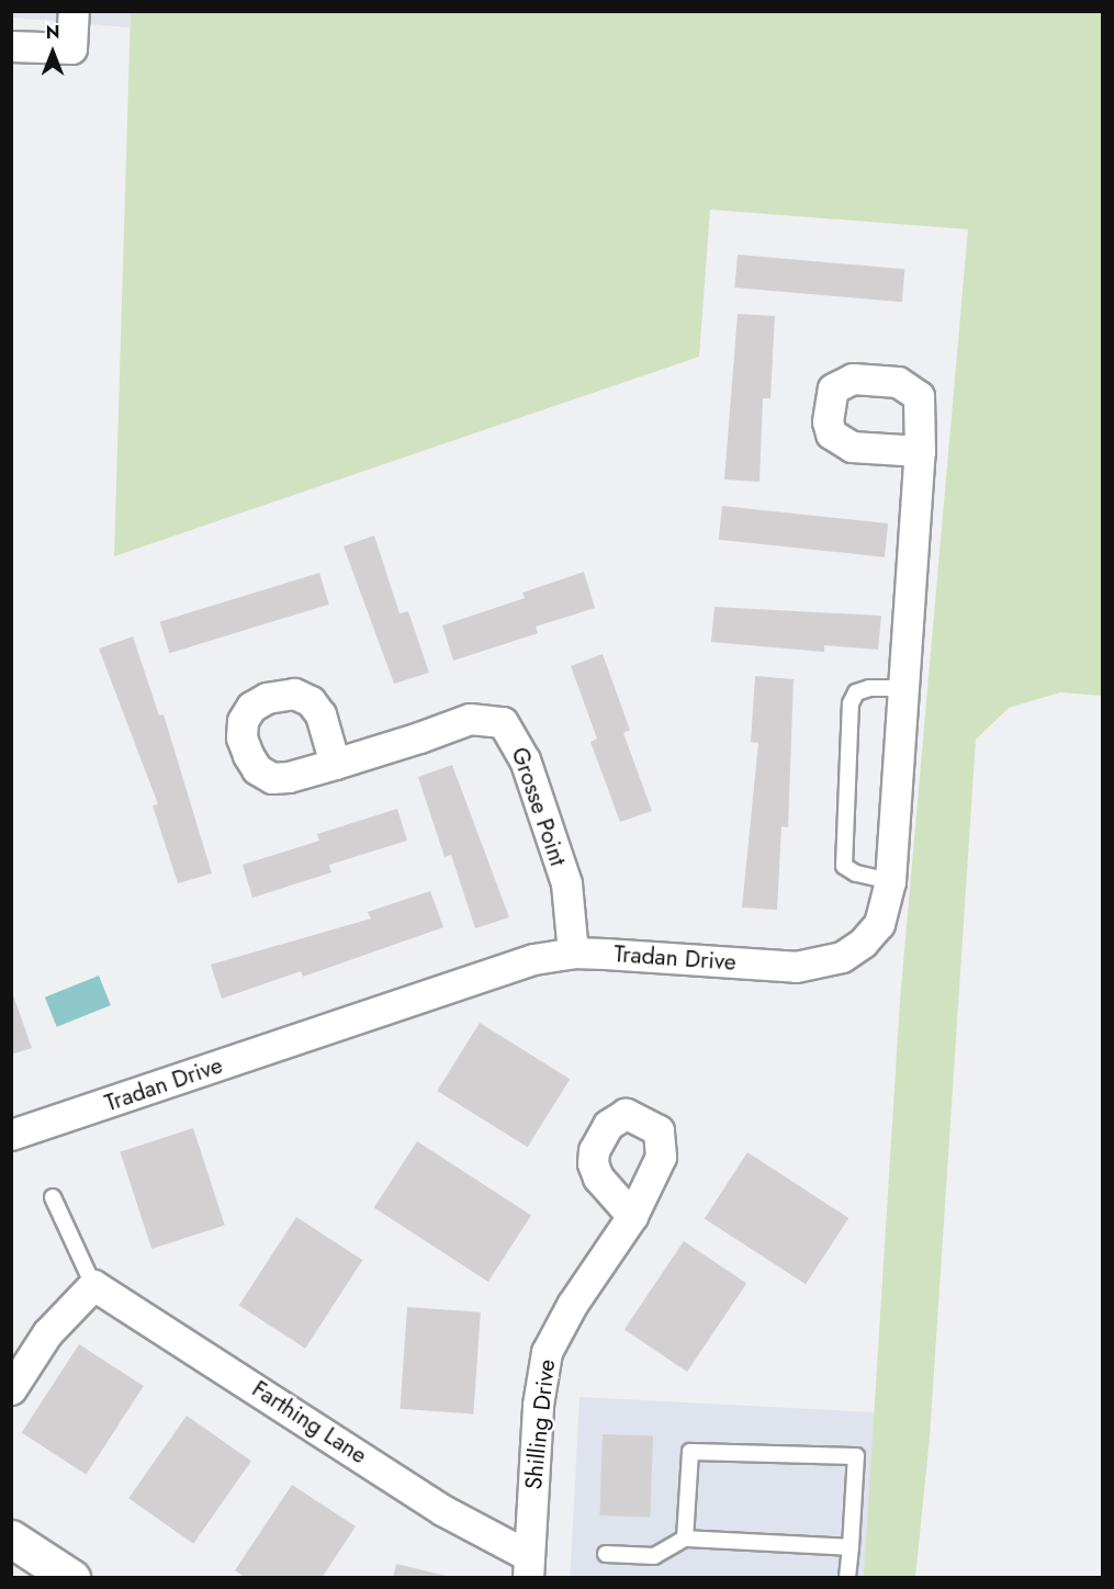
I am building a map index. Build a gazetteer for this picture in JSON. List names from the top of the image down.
{
  "streets": {
    "street": [
      "Grosse Point",
      "Tradan Drive",
      "Farthing Lane",
      "Shilling Drive"
    ]
  },
  "crossings": [
    ["Grosse Point", "Tradan Drive"],
    ["Farthing Lane", "Shilling Drive"]
  ],
  "north": "top"
}
